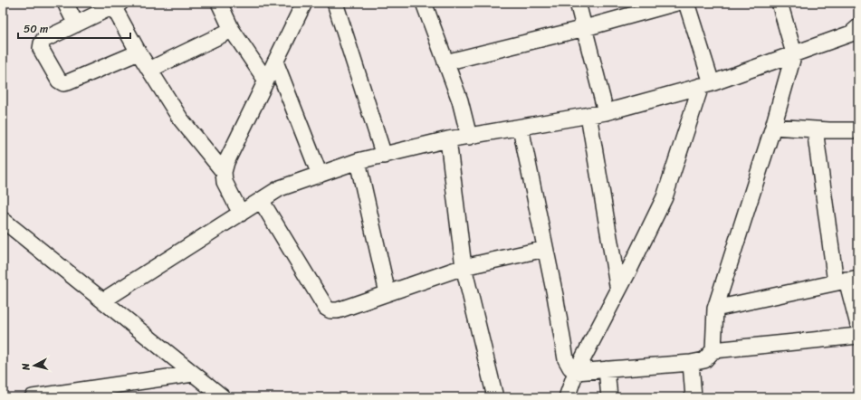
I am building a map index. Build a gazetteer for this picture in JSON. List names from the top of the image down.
{
  "scale_bar": "50 m",
  "north": "left"
}
